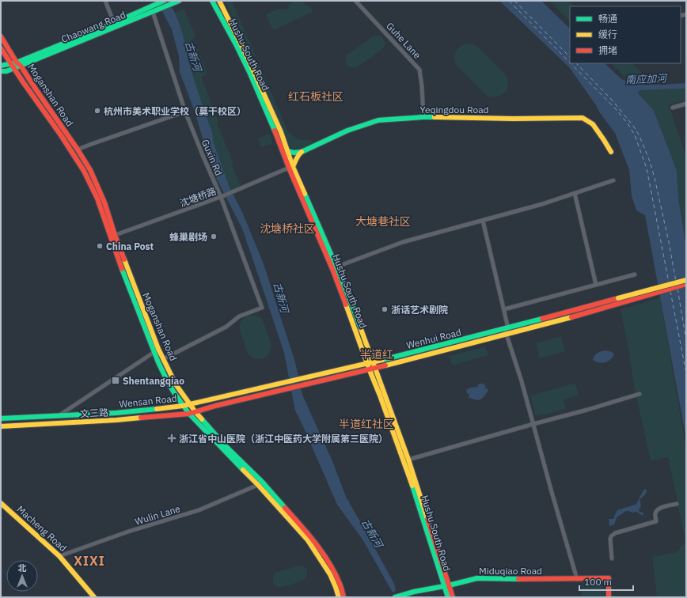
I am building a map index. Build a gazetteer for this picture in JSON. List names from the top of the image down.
{
  "streets": {
    "main road": [
      "Chaowang Road",
      "Hushu South Road",
      "Moganshan Road",
      "Yeqingdou Road",
      "Wenhui Road",
      "Wensan Road",
      "文三路",
      "Macheng Road",
      "Miduqiao Road"
    ],
    "street": [
      "Guhe Lane",
      "Guxin Rd",
      "沈塘桥路",
      "Wulin Lane"
    ]
  },
  "crossings": [
    ["Chaowang Road", "Moganshan Road"],
    ["Chaowang Road", "Guxin Rd"],
    ["Guhe Lane", "Yeqingdou Road"],
    ["Hushu South Road", "Yeqingdou Road"],
    ["Hushu South Road", "沈塘桥路"],
    ["Hushu South Road", "Wenhui Road"],
    ["Hushu South Road", "Miduqiao Road"],
    ["Moganshan Road", "Guxin Rd"],
    ["Moganshan Road", "沈塘桥路"],
    ["Moganshan Road", "Wenhui Road"],
    ["Moganshan Road", "Wensan Road"],
    ["Moganshan Road", "文三路"],
    ["Moganshan Road", "Wulin Lane"],
    ["Guxin Rd", "沈塘桥路"],
    ["Wenhui Road", "Wensan Road"],
    ["Wenhui Road", "文三路"],
    ["Wulin Lane", "Macheng Road"]
  ],
  "districts": [
    "红石板社区",
    "大塘巷社区",
    "沈塘桥社区",
    "半道红",
    "半道红社区",
    "XIXI"
  ],
  "water": ["古新河", "南应加河"],
  "places": {
    "other": [
      "杭州市美术职业学校（莫干校区）",
      "蜂巢剧场",
      "China Post",
      "浙话艺术剧院"
    ],
    "transit": ["Shentangqiao"],
    "health": ["浙江省中山医院（浙江中医药大学附属第三医院）"]
  },
  "legend": ["畅通", "缓行", "拥堵"],
  "scale_bar": "100 m",
  "north": "top"
}
